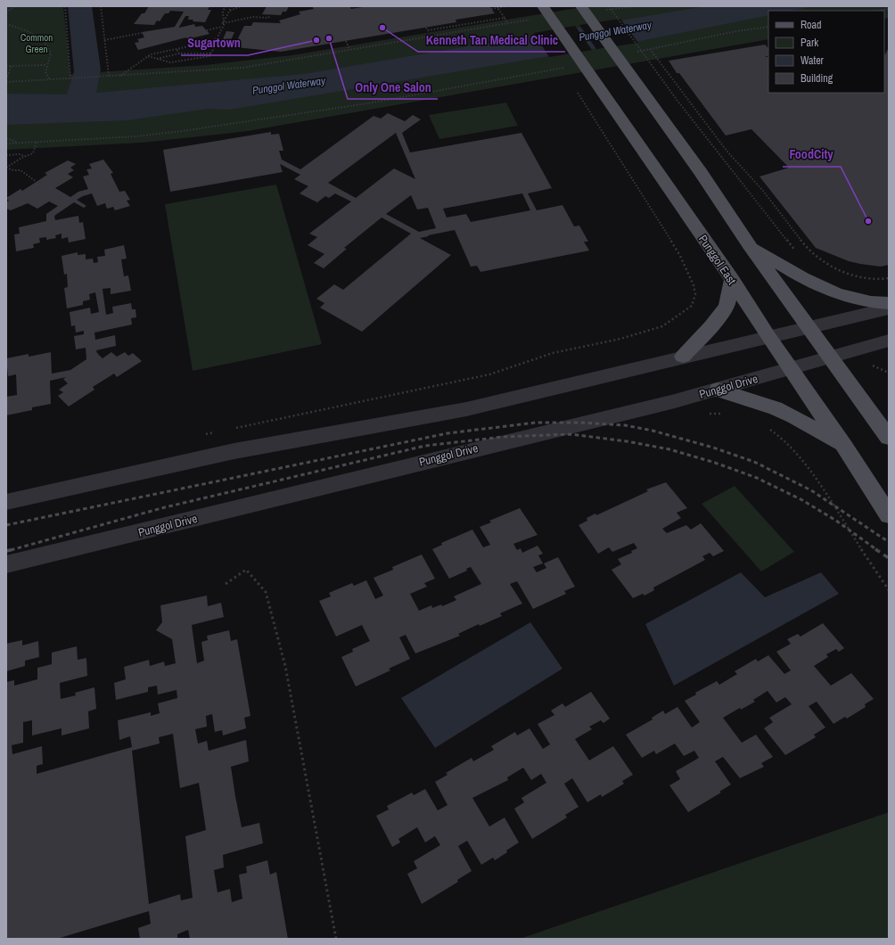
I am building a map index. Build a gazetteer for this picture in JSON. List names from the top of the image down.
{
  "streets": {
    "main road": ["Punggol East"],
    "street": ["Punggol Drive"]
  },
  "crossings": [
    ["Punggol East", "Punggol Drive"]
  ],
  "water": ["Punggol Waterway"],
  "parks": ["Common Green"],
  "places": [
    "Kenneth Tan Medical Clinic",
    "Only One Salon",
    "Sugartown",
    "FoodCity"
  ],
  "legend": [
    "Road",
    "Park",
    "Water",
    "Building"
  ]
}
